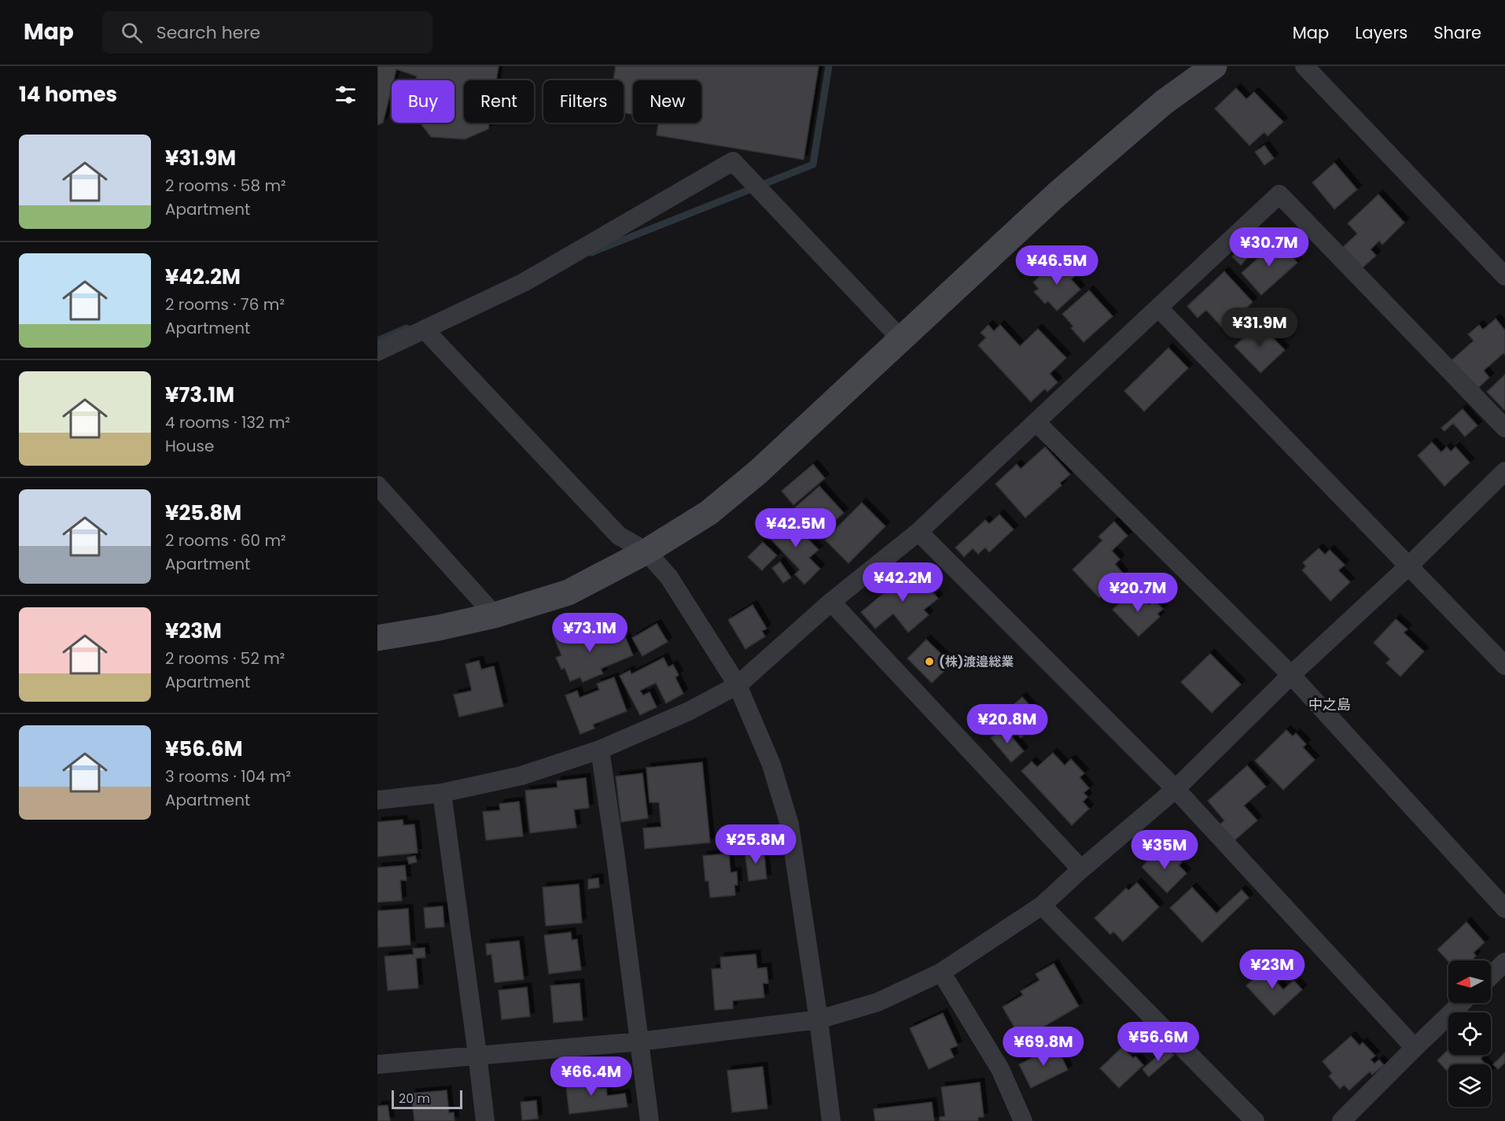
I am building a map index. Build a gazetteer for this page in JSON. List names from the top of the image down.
{
  "districts": ["中之島"],
  "places": ["(株)渡邉総業"],
  "scale_bar": "20 m",
  "north": "left",
  "page": {
    "header": "Map",
    "search": "Search here",
    "nav": ["Map", "Layers", "Share"],
    "heading": "14 homes",
    "chip": [
      "Buy",
      "Rent",
      "Filters",
      "New"
    ],
    "list": [
      {
        "name": "¥31.9M",
        "note": "2 rooms · 58 m² · Apartment"
      },
      {
        "name": "¥42.2M",
        "note": "2 rooms · 76 m² · Apartment"
      },
      {
        "name": "¥73.1M",
        "note": "4 rooms · 132 m² · House"
      },
      {
        "name": "¥25.8M",
        "note": "2 rooms · 60 m² · Apartment"
      },
      {
        "name": "¥23M",
        "note": "2 rooms · 52 m² · Apartment"
      },
      {
        "name": "¥56.6M",
        "note": "3 rooms · 104 m² · Apartment"
      }
    ],
    "price": [
      "¥30.7M",
      "¥46.5M",
      "¥31.9M",
      "¥42.5M",
      "¥42.2M",
      "¥20.7M",
      "¥73.1M",
      "¥20.8M",
      "¥25.8M",
      "¥35M",
      "¥23M",
      "¥56.6M",
      "¥69.8M",
      "¥66.4M"
    ],
    "scale": "20 m"
  }
}
